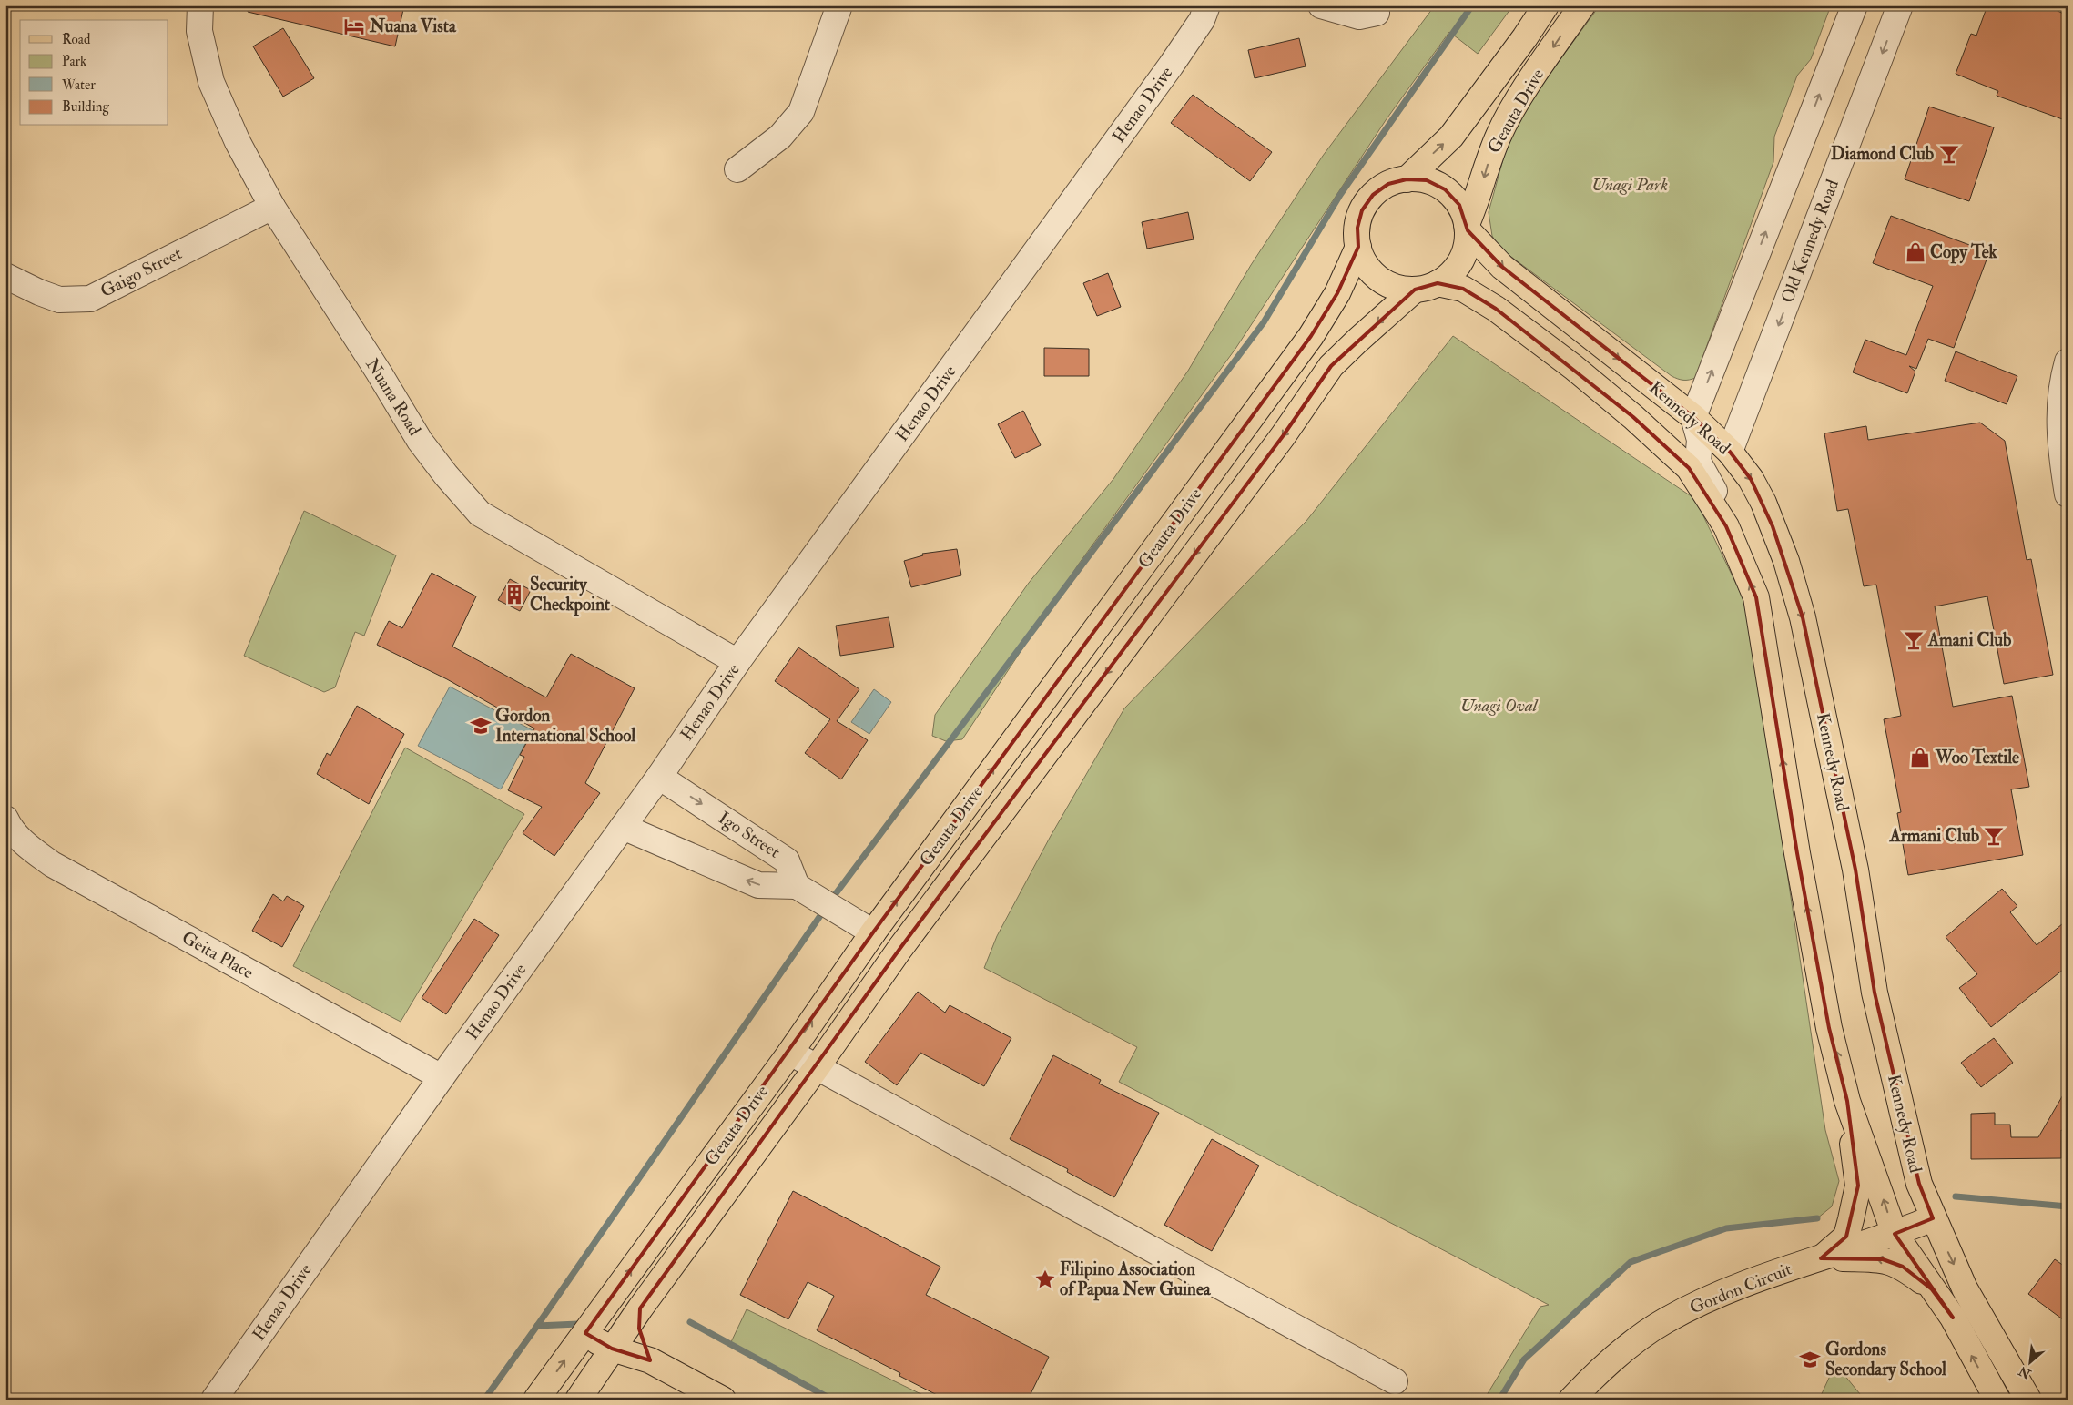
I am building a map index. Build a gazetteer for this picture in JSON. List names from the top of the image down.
{
  "streets": {
    "main road": ["Geauta Drive", "Kennedy Road", "Gordon Circuit"],
    "street": [
      "Henao Drive",
      "Old Kennedy Road",
      "Gaigo Street",
      "Nuana Road",
      "Igo Street",
      "Geita Place"
    ]
  },
  "crossings": [
    ["Henao Drive", "Nuana Road"],
    ["Henao Drive", "Igo Street"],
    ["Henao Drive", "Geita Place"],
    ["Geauta Drive", "Kennedy Road"],
    ["Old Kennedy Road", "Kennedy Road"],
    ["Gaigo Street", "Nuana Road"],
    ["Kennedy Road", "Gordon Circuit"]
  ],
  "parks": ["Unagi Park", "Unagi Oval"],
  "places": {
    "hotel": ["Nuana Vista"],
    "bar": ["Diamond Club", "Amani Club", "Armani Club"],
    "shop": ["Copy Tek", "Woo Textile"],
    "building": ["Security Checkpoint"],
    "school or university": ["Gordon International School", "Gordons Secondary School"],
    "place": ["Filipino Association of Papua New Guinea"]
  },
  "legend": [
    "Road",
    "Park",
    "Water",
    "Building"
  ],
  "north": "bottom left"
}
